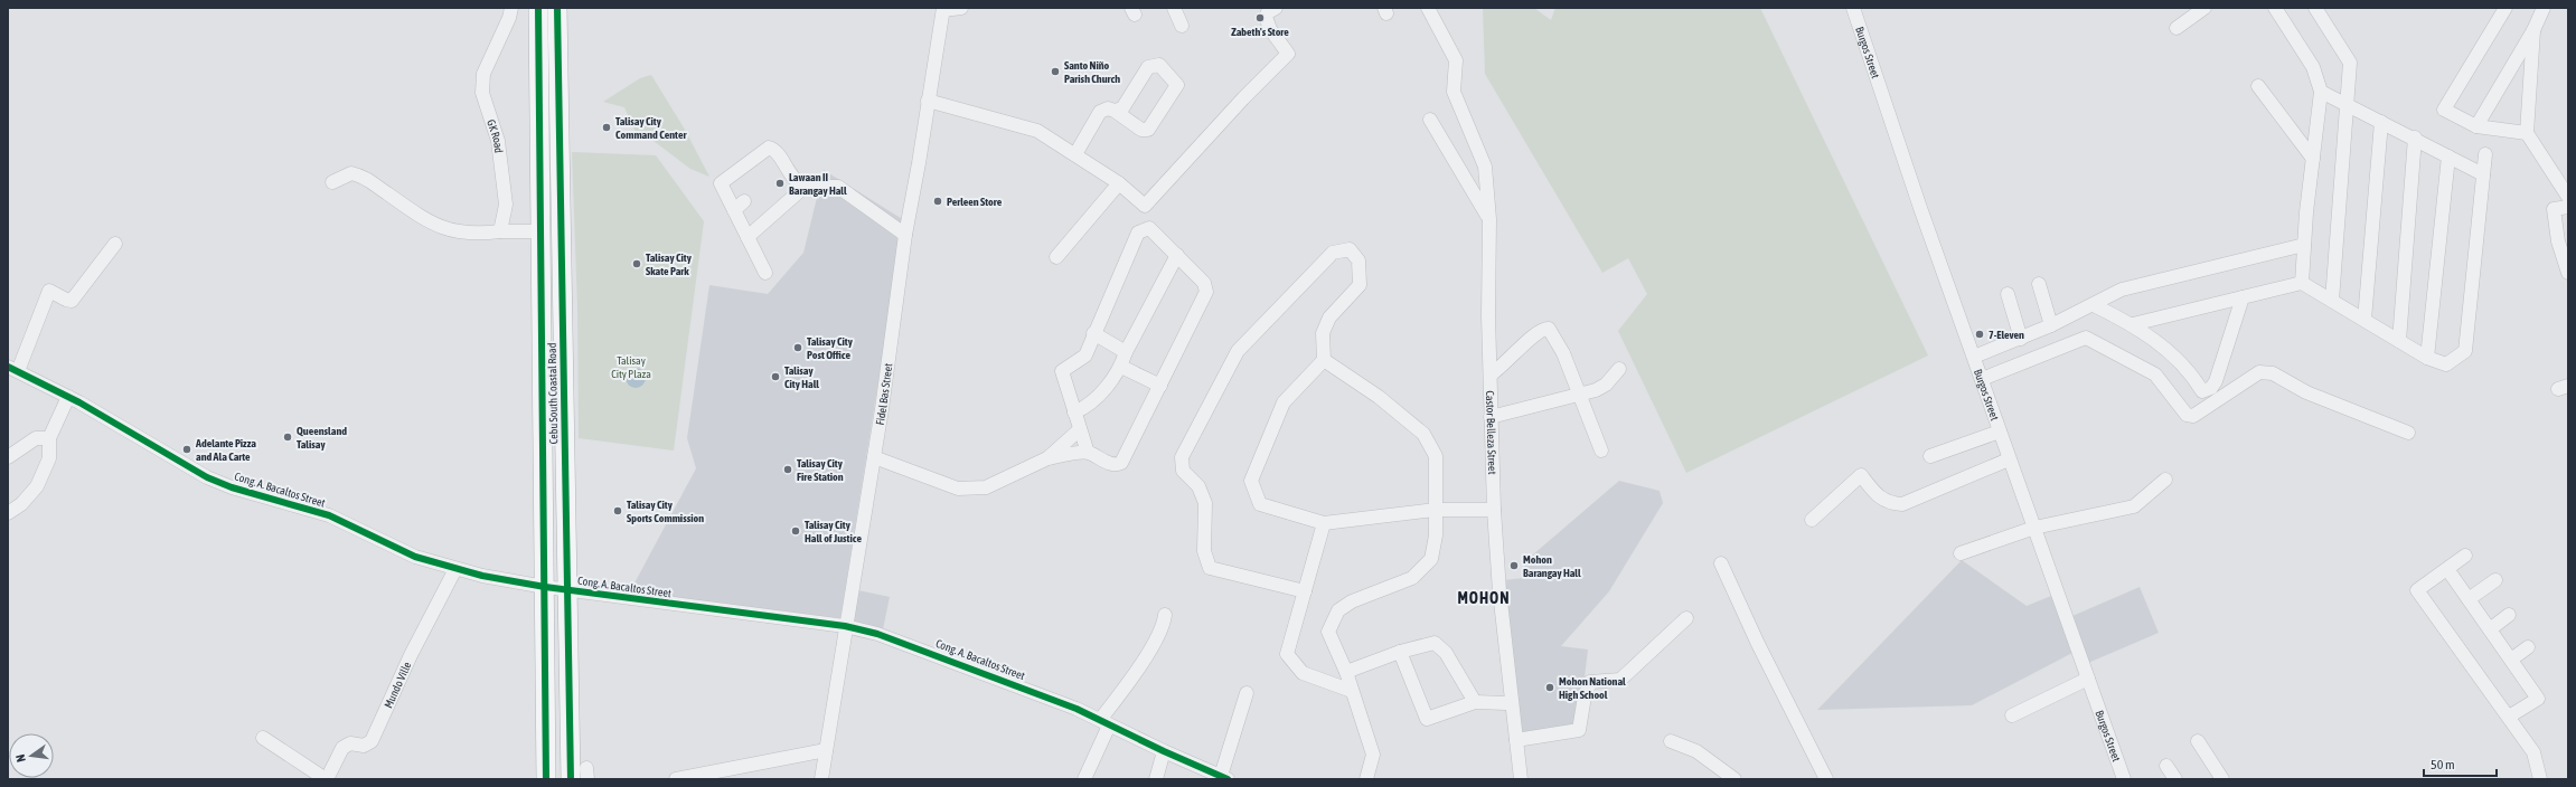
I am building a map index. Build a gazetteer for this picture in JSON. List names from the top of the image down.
{
  "streets": {
    "highway": ["Cebu South Coastal Road"],
    "street": [
      "Burgos Street",
      "GK Road",
      "Fidel Bas Street",
      "Castor Belleza Street",
      "Cong. A. Bacaltos Street",
      "Mundo Ville"
    ]
  },
  "crossings": [
    ["Cebu South Coastal Road", "Cong. A. Bacaltos Street"],
    ["Fidel Bas Street", "Cong. A. Bacaltos Street"],
    ["Cong. A. Bacaltos Street", "Mundo Ville"]
  ],
  "districts": ["MOHON"],
  "parks": ["Talisay City Plaza"],
  "places": [
    "Zabeth's Store",
    "Santo Niño Parish Church",
    "Talisay City Command Center",
    "Lawaan II Barangay Hall",
    "Perleen Store",
    "Talisay City Skate Park",
    "7-Eleven",
    "Talisay City Post Office",
    "Talisay City Hall",
    "Queensland Talisay",
    "Adelante Pizza and Ala Carte",
    "Talisay City Fire Station",
    "Talisay City Sports Commission",
    "Talisay City Hall of Justice",
    "Mohon Barangay Hall",
    "Mohon National High School"
  ],
  "scale_bar": "50 m",
  "north": "left"
}
